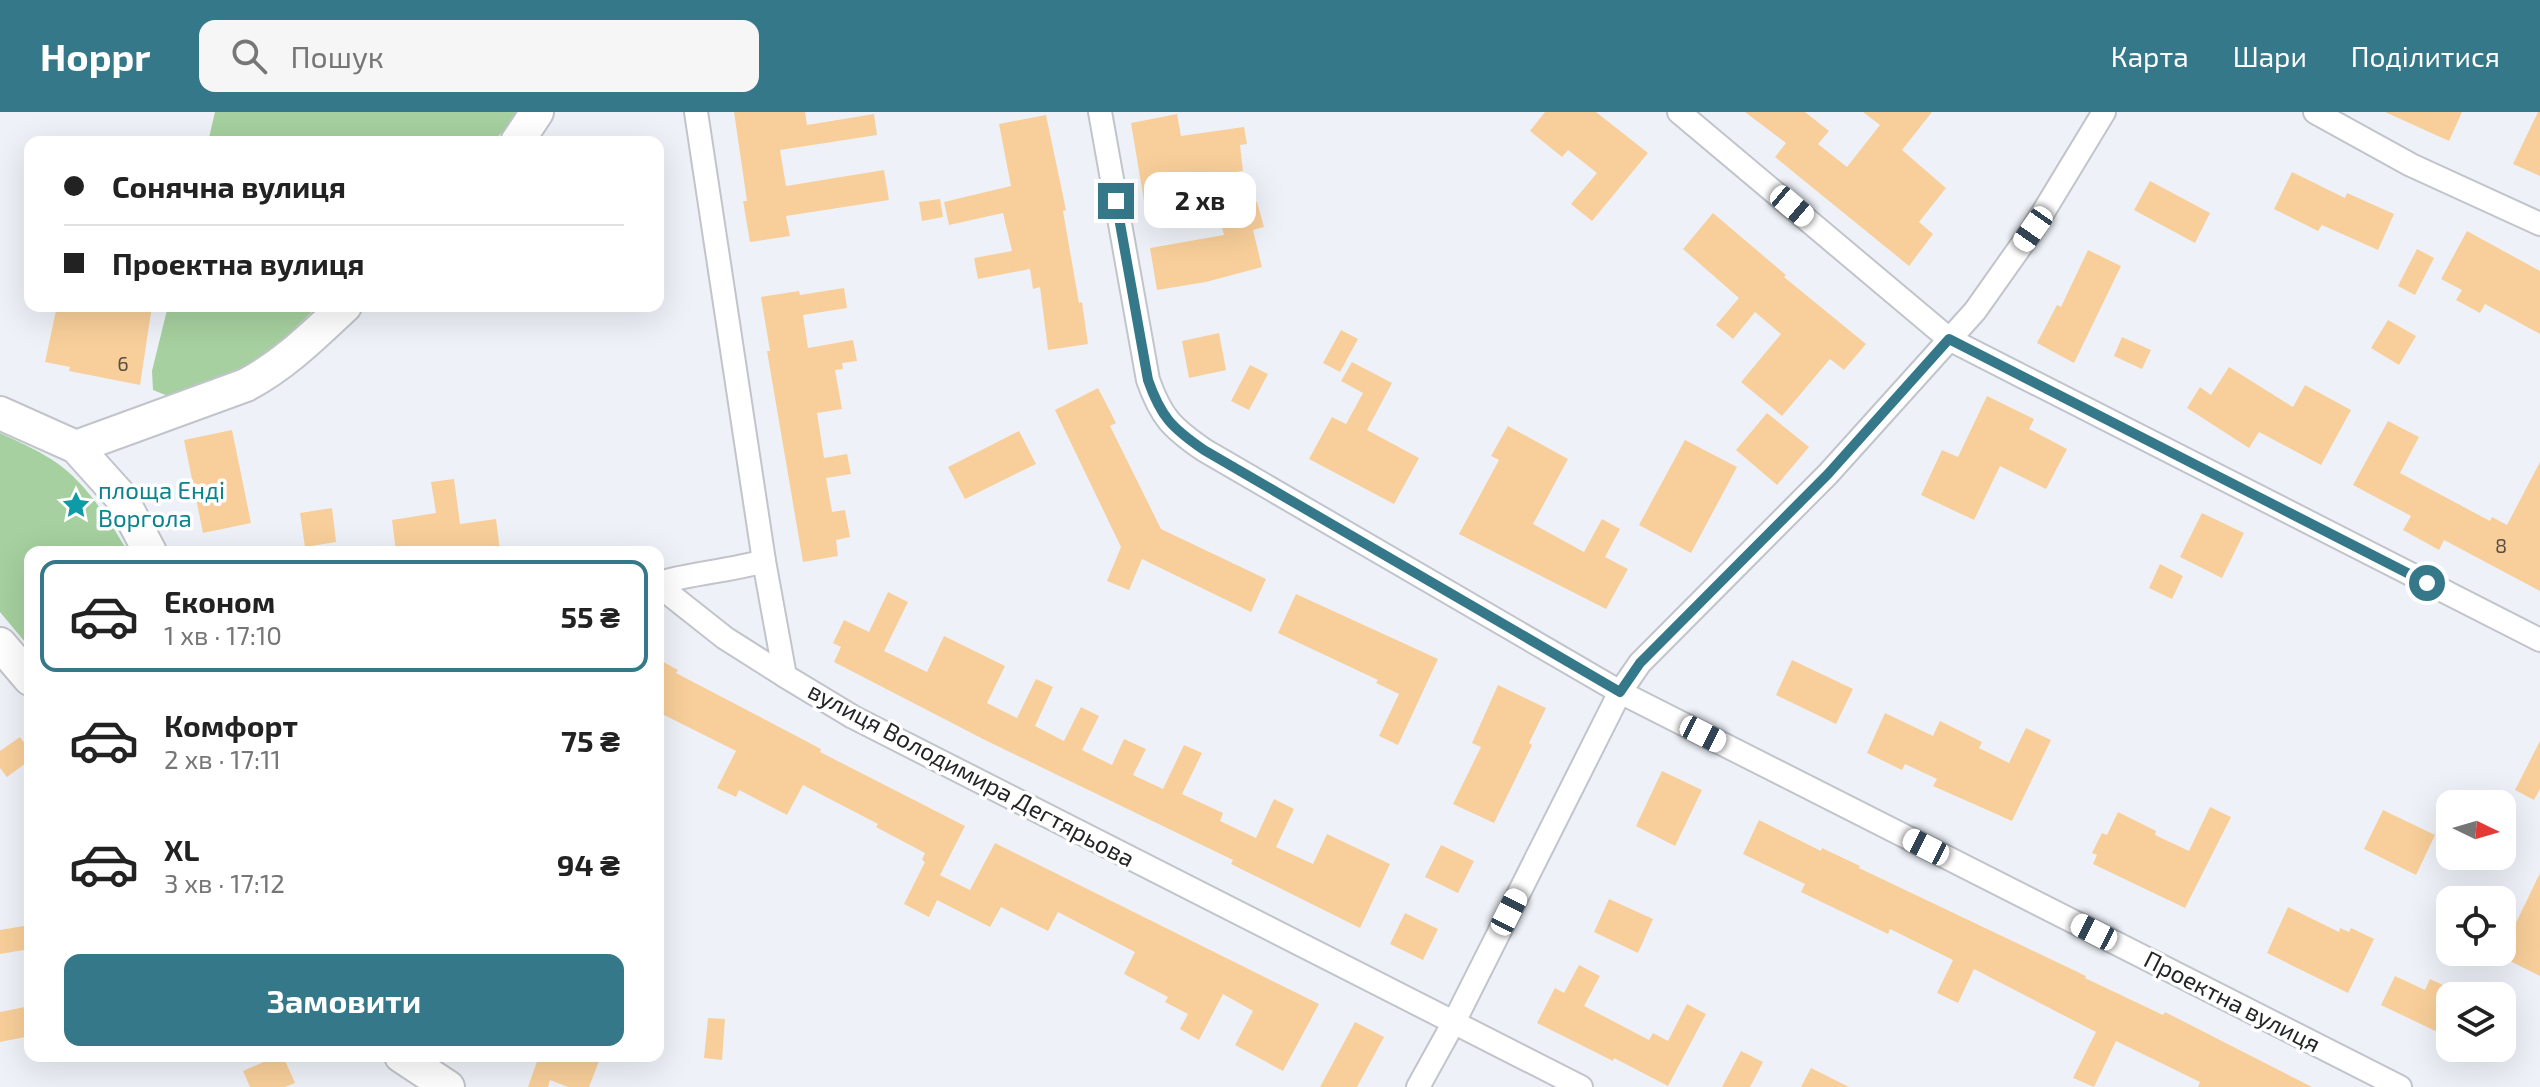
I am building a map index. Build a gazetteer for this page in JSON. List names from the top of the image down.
{
  "streets": {
    "street": ["вулиця Володимира Дегтярьова", "Проектна вулиця"]
  },
  "places": {
    "place": ["площа Енді Воргола"]
  },
  "house_numbers": ["6", "8"],
  "north": "right",
  "page": {
    "header": "Hoppr",
    "search": "Пошук",
    "nav": ["Карта", "Шари", "Поділитися"],
    "banner": ["Сонячна вулиця", "Проектна вулиця"],
    "bubble": "2 хв",
    "list": [
      {
        "name": "Економ",
        "note": "1 хв · 17:10",
        "value": "55 ₴"
      },
      {
        "name": "Комфорт",
        "note": "2 хв · 17:11",
        "value": "75 ₴"
      },
      {
        "name": "XL",
        "note": "3 хв · 17:12",
        "value": "94 ₴"
      }
    ],
    "buttons": "Замовити"
  }
}
